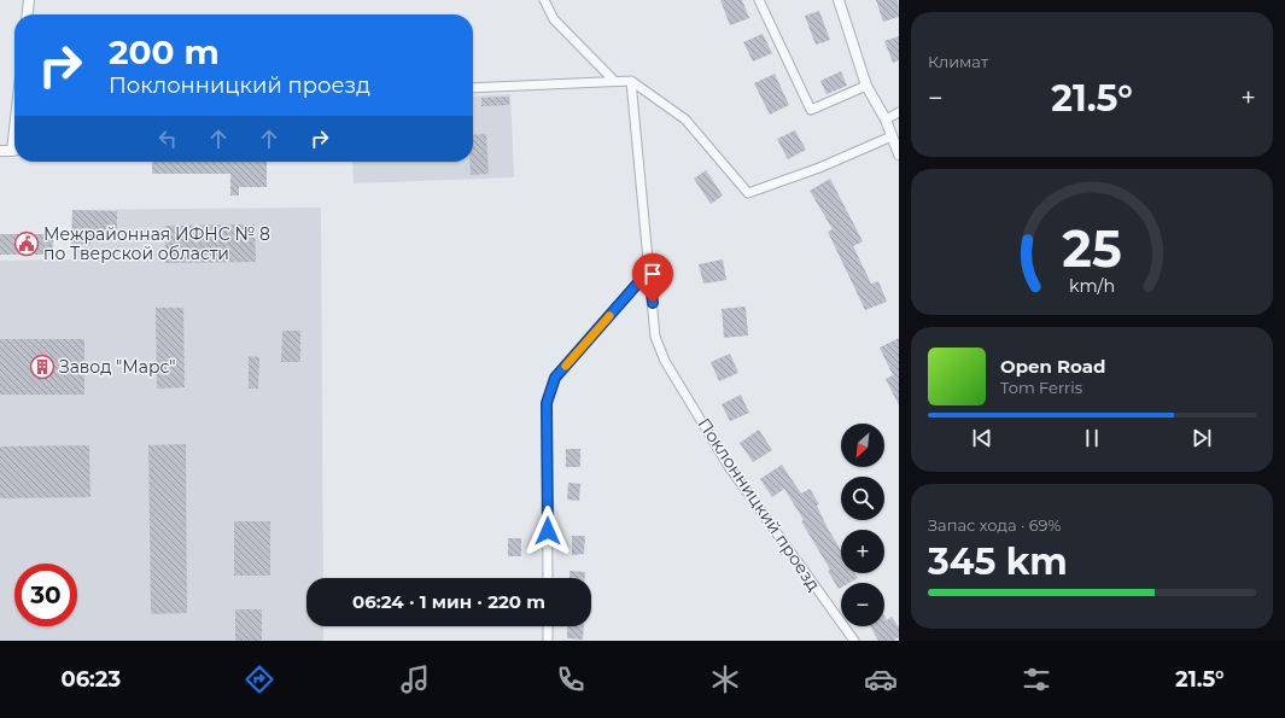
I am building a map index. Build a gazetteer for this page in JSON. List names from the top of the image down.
{
  "streets": {
    "street": ["Поклонницкий проезд"]
  },
  "places": {
    "public building": ["Межрайонная ИФНС № 8 по Тверской области"],
    "building": ["Завод \"Марс\""]
  },
  "north": "bottom left",
  "page": {
    "tile": [
      "Климат",
      ["Запас хода · 69%", "345 km"]
    ],
    "turn": ["200 m", "Поклонницкий проезд"],
    "heat": ["−", "21.5°", "+"],
    "song": ["Open Road", "Tom Ferris"],
    "map_buttons": ["+", "−"],
    "limit": "30",
    "trip": "06:24 · 1 мин · 220 m",
    "tabs": ["06:23", "21.5°"],
    "gauge": ["25", "km/h"]
  }
}
